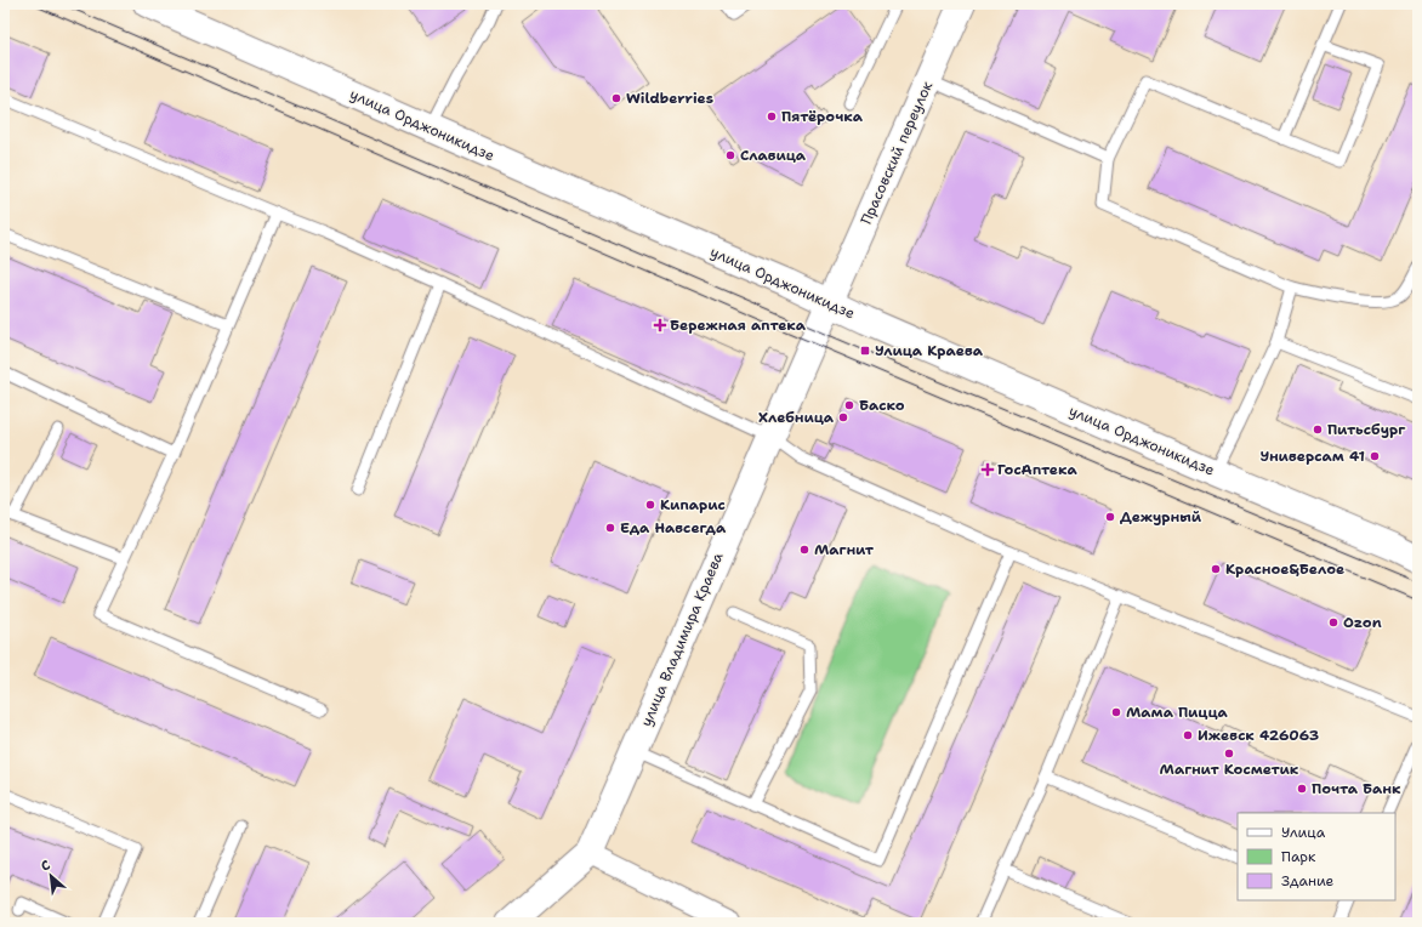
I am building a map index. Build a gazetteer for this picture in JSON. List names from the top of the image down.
{
  "streets": {
    "main road": ["улица Орджоникидзе", "Прасовский переулок", "улица Владимира Краева"]
  },
  "crossings": [
    ["улица Орджоникидзе", "Прасовский переулок"],
    ["улица Орджоникидзе", "улица Владимира Краева"],
    ["Прасовский переулок", "улица Владимира Краева"]
  ],
  "places": {
    "other": [
      "Wildberries",
      "Пятёрочка",
      "Славица",
      "Баско",
      "Хлебница",
      "Питьсбург",
      "Универсам 41",
      "Кипарис",
      "Дежурный",
      "Еда Навсегда",
      "Магнит",
      "Красное&Белое",
      "Ozon",
      "Мама Пицца",
      "Ижевск 426063",
      "Магнит Косметик",
      "Почта Банк"
    ],
    "health": ["Бережная аптека", "ГосАптека"],
    "transit": ["Улица Краева"]
  },
  "legend": ["Улица", "Парк", "Здание"],
  "north": "top left"
}
